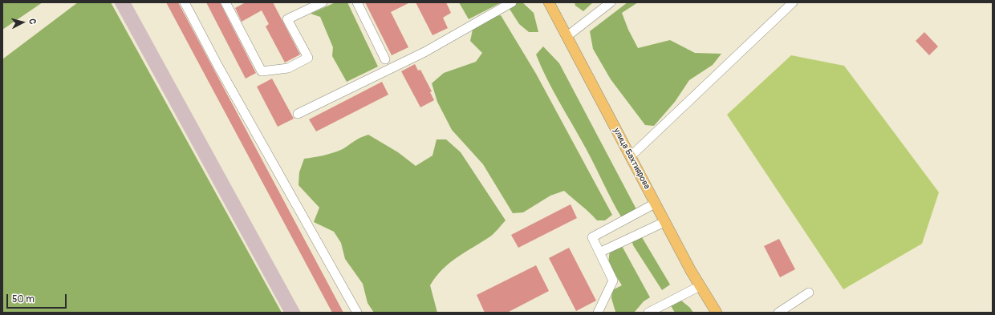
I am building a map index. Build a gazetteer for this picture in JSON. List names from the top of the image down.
{
  "streets": {
    "main road": ["улица Бахтиярова"]
  },
  "scale_bar": "50 m",
  "north": "right"
}
